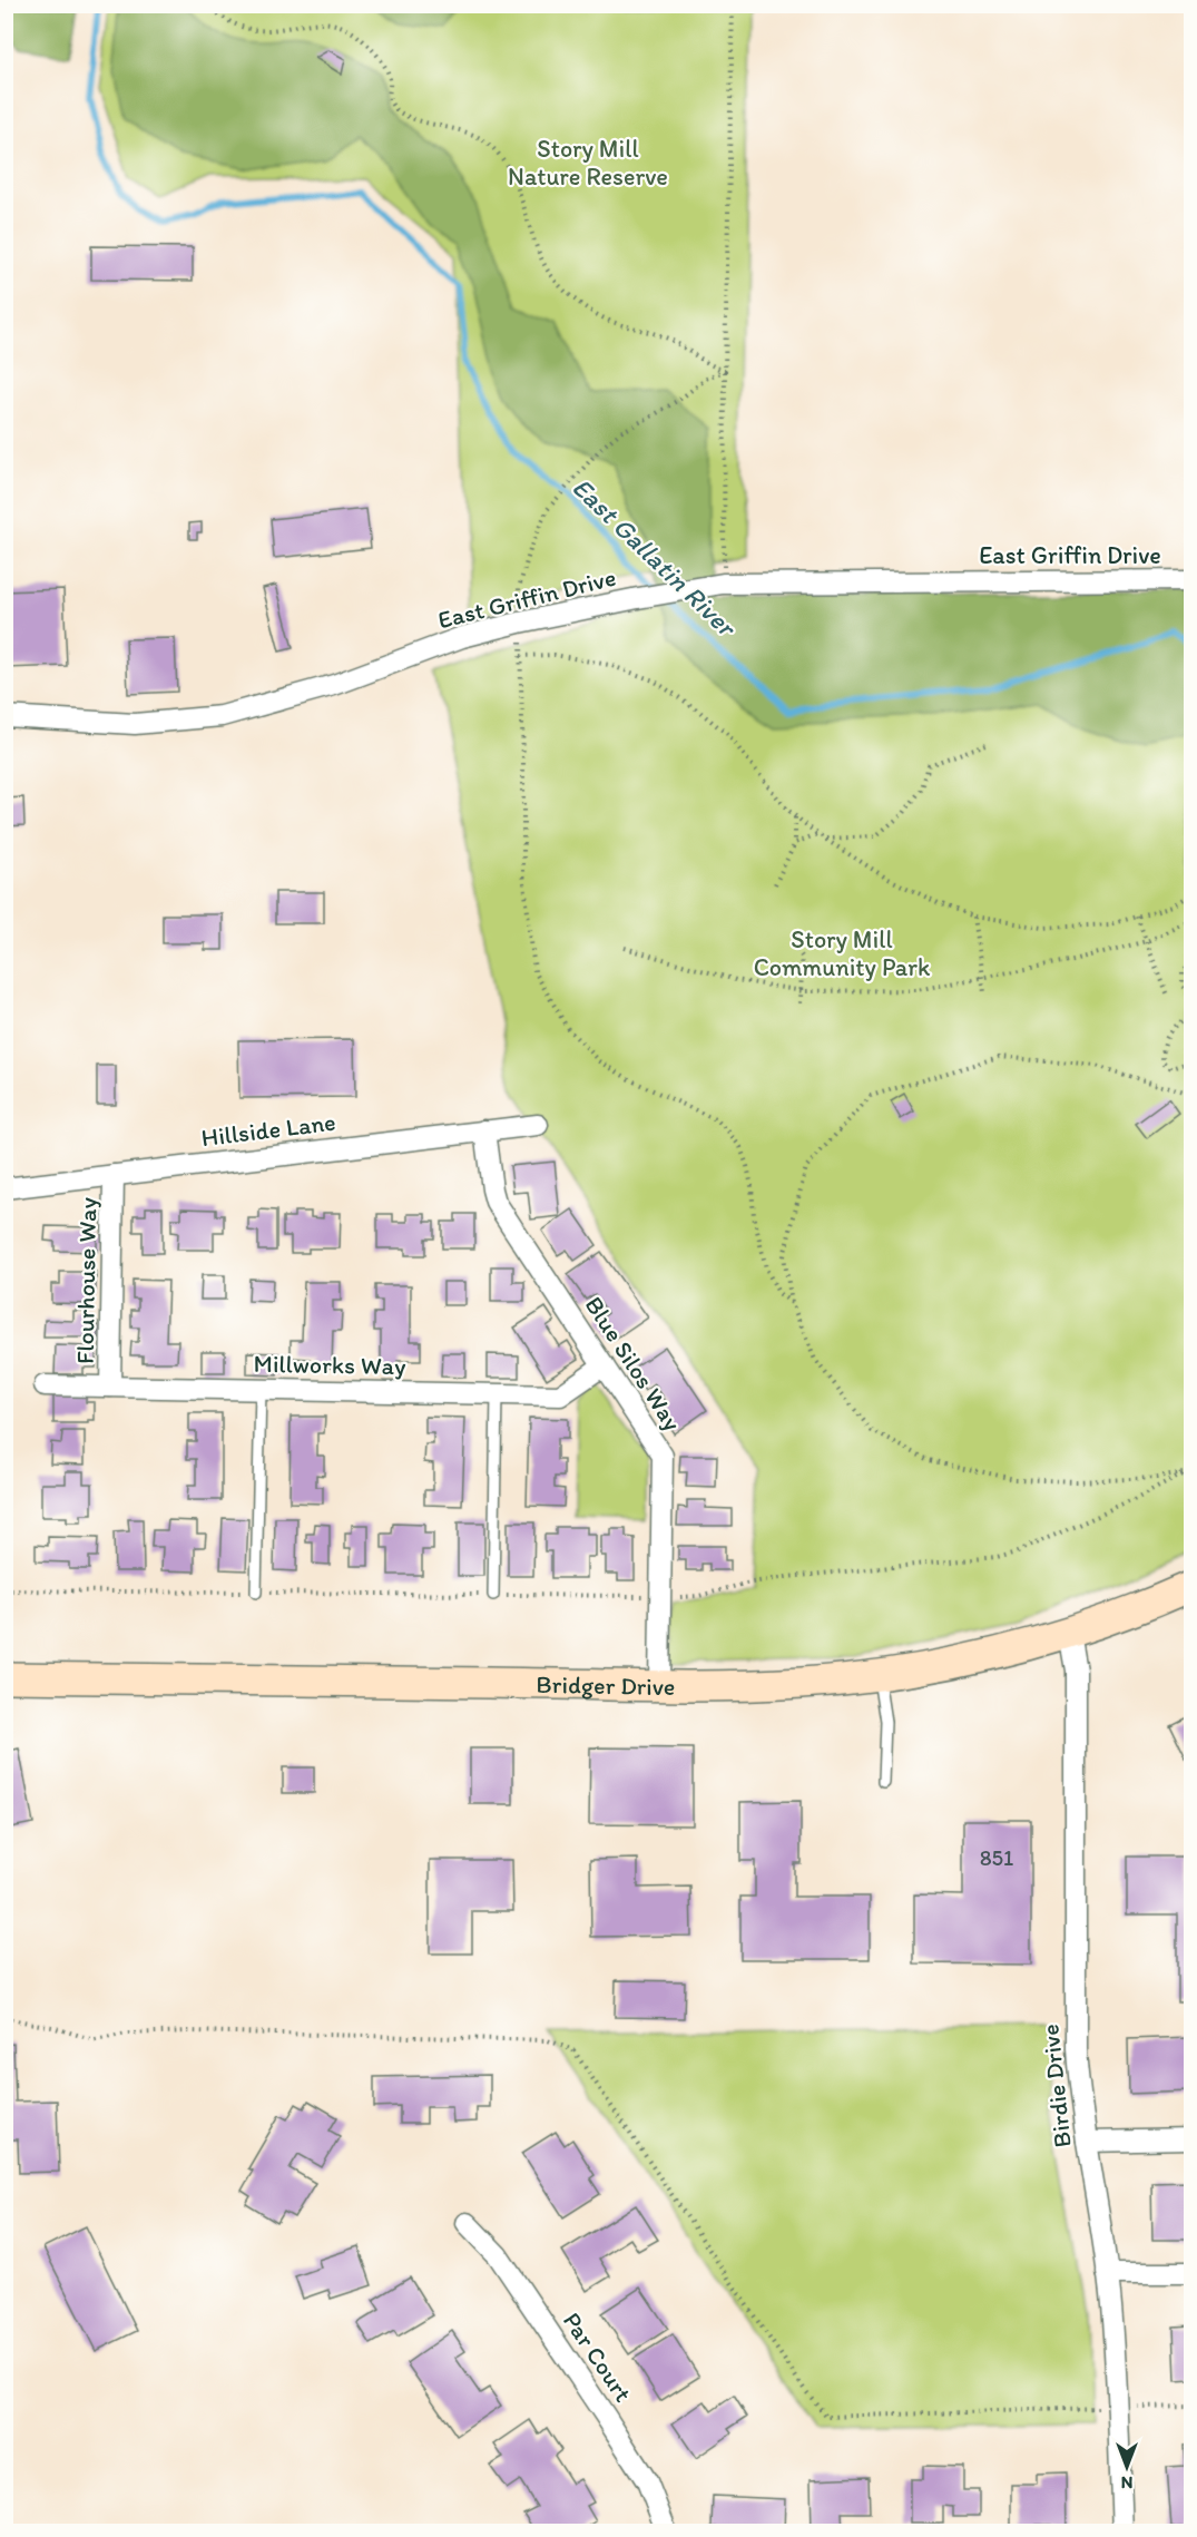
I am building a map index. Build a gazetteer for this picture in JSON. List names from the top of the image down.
{
  "streets": {
    "main road": ["Bridger Drive"],
    "street": [
      "East Griffin Drive",
      "Hillside Lane",
      "Flourhouse Way",
      "Blue Silos Way",
      "Millworks Way",
      "Birdie Drive",
      "Par Court"
    ]
  },
  "crossings": [
    ["Hillside Lane", "Flourhouse Way"],
    ["Hillside Lane", "Blue Silos Way"],
    ["Flourhouse Way", "Millworks Way"],
    ["Blue Silos Way", "Millworks Way"],
    ["Blue Silos Way", "Bridger Drive"],
    ["Bridger Drive", "Birdie Drive"]
  ],
  "water": ["East Gallatin River"],
  "parks": ["Story Mill Nature Reserve", "Story Mill Community Park"],
  "house_numbers": ["851"],
  "north": "bottom"
}
